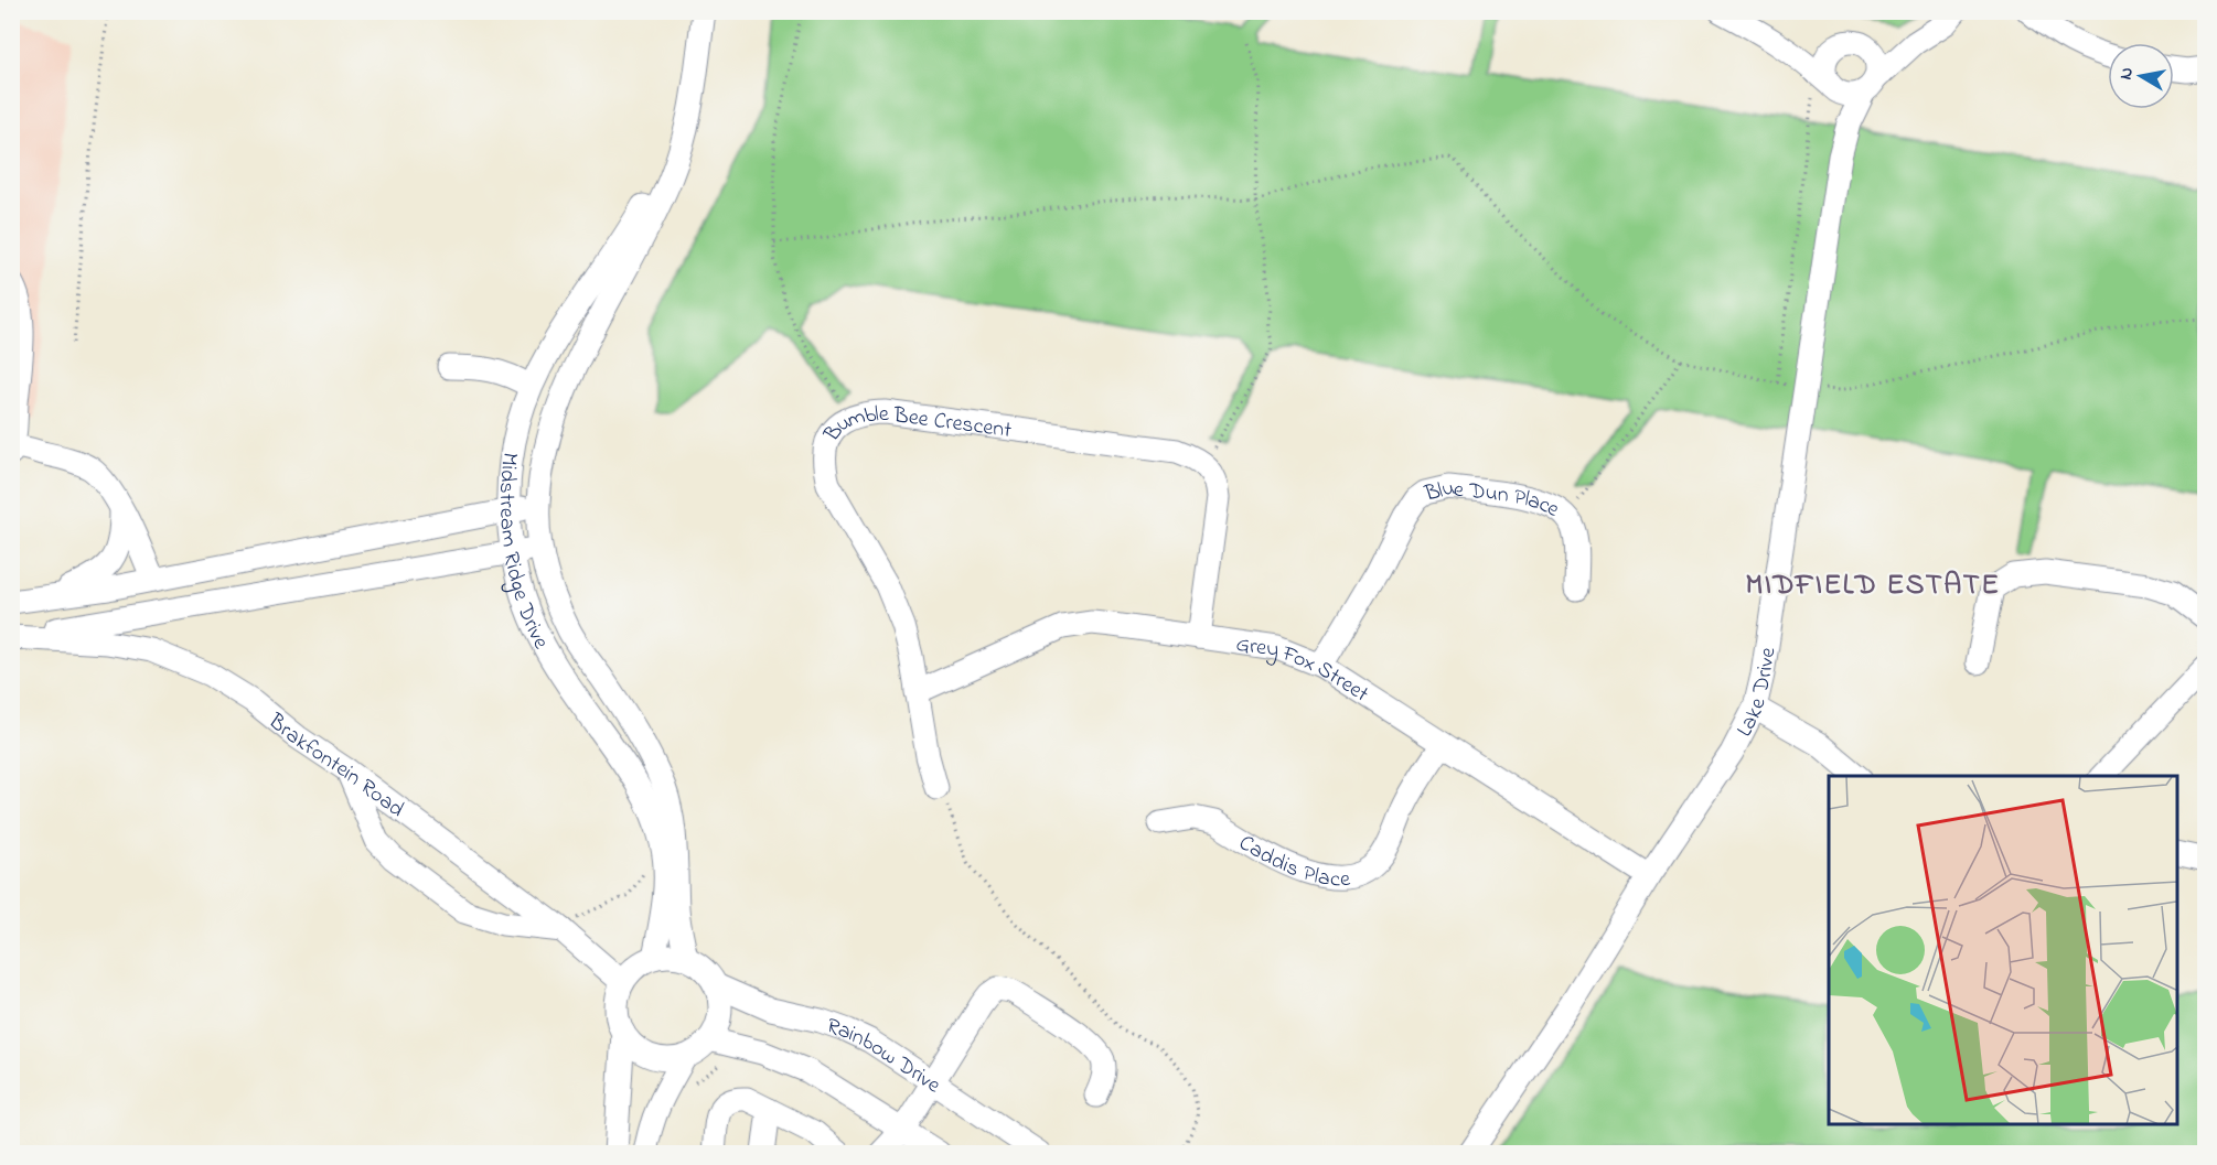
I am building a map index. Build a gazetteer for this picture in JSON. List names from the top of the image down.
{
  "streets": {
    "street": [
      "Bumble Bee Crescent",
      "Blue Dun Place",
      "Midstream Ridge Drive",
      "Grey Fox Street",
      "Lake Drive",
      "Brakfontein Road",
      "Caddis Place",
      "Rainbow Drive"
    ]
  },
  "crossings": [
    ["Bumble Bee Crescent", "Grey Fox Street"],
    ["Blue Dun Place", "Grey Fox Street"],
    ["Midstream Ridge Drive", "Brakfontein Road"],
    ["Midstream Ridge Drive", "Rainbow Drive"],
    ["Grey Fox Street", "Lake Drive"],
    ["Grey Fox Street", "Caddis Place"],
    ["Brakfontein Road", "Rainbow Drive"]
  ],
  "districts": ["MIDFIELD ESTATE"],
  "north": "left"
}
